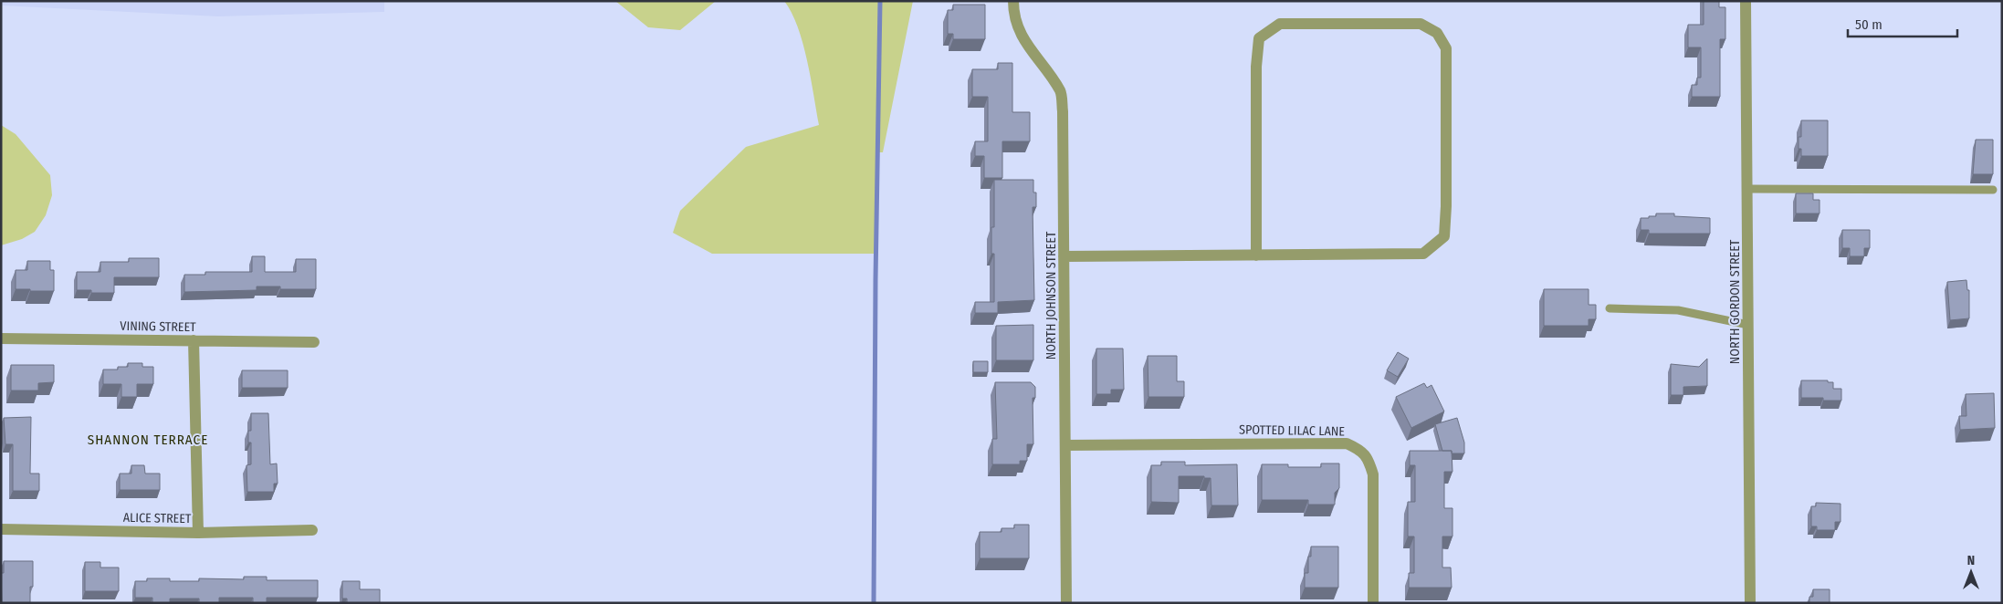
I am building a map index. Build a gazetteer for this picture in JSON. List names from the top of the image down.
{
  "streets": {
    "street": [
      "NORTH JOHNSON STREET",
      "NORTH GORDON STREET",
      "VINING STREET",
      "SPOTTED LILAC LANE",
      "ALICE STREET"
    ]
  },
  "crossings": [
    ["NORTH JOHNSON STREET", "SPOTTED LILAC LANE"]
  ],
  "districts": ["SHANNON TERRACE"],
  "scale_bar": "50 m",
  "north": "top"
}
